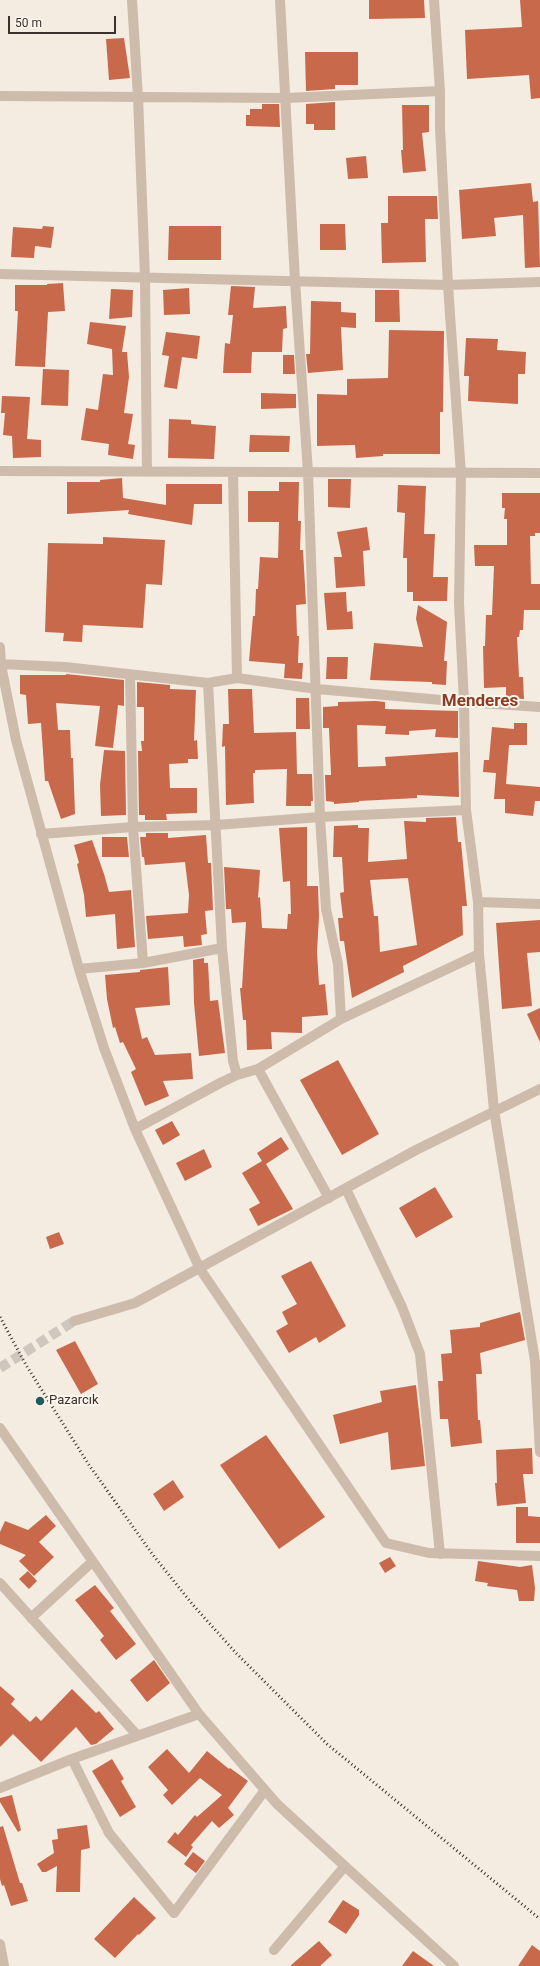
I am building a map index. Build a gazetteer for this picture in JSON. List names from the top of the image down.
{
  "districts": ["Menderes"],
  "places": ["Pazarcık"],
  "scale_bar": "50 m"
}
